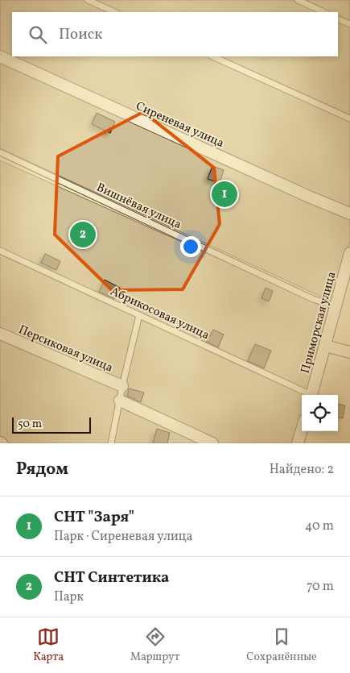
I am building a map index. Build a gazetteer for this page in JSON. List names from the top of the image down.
{
  "streets": {
    "street": ["Сиреневая улица", "Приморская улица", "Персиковая улица"],
    "lane": ["Вишнёвая улица", "Абрикосовая улица"]
  },
  "crossings": [
    ["Вишнёвая улица", "Приморская улица"]
  ],
  "scale_bar": "50 m",
  "page": {
    "search": "Поиск",
    "pins": ["1", "2"],
    "scale": "50 m",
    "heading": ["Рядом", "Найдено: 2"],
    "list": [
      {
        "mark": "1",
        "name": "СНТ \"Заря\"",
        "note": "Парк · Сиреневая улица",
        "value": "40 m"
      },
      {
        "mark": "2",
        "name": "СНТ Синтетика",
        "note": "Парк",
        "value": "70 m"
      }
    ],
    "nav": ["Карта", "Маршрут", "Сохранённые"]
  }
}
